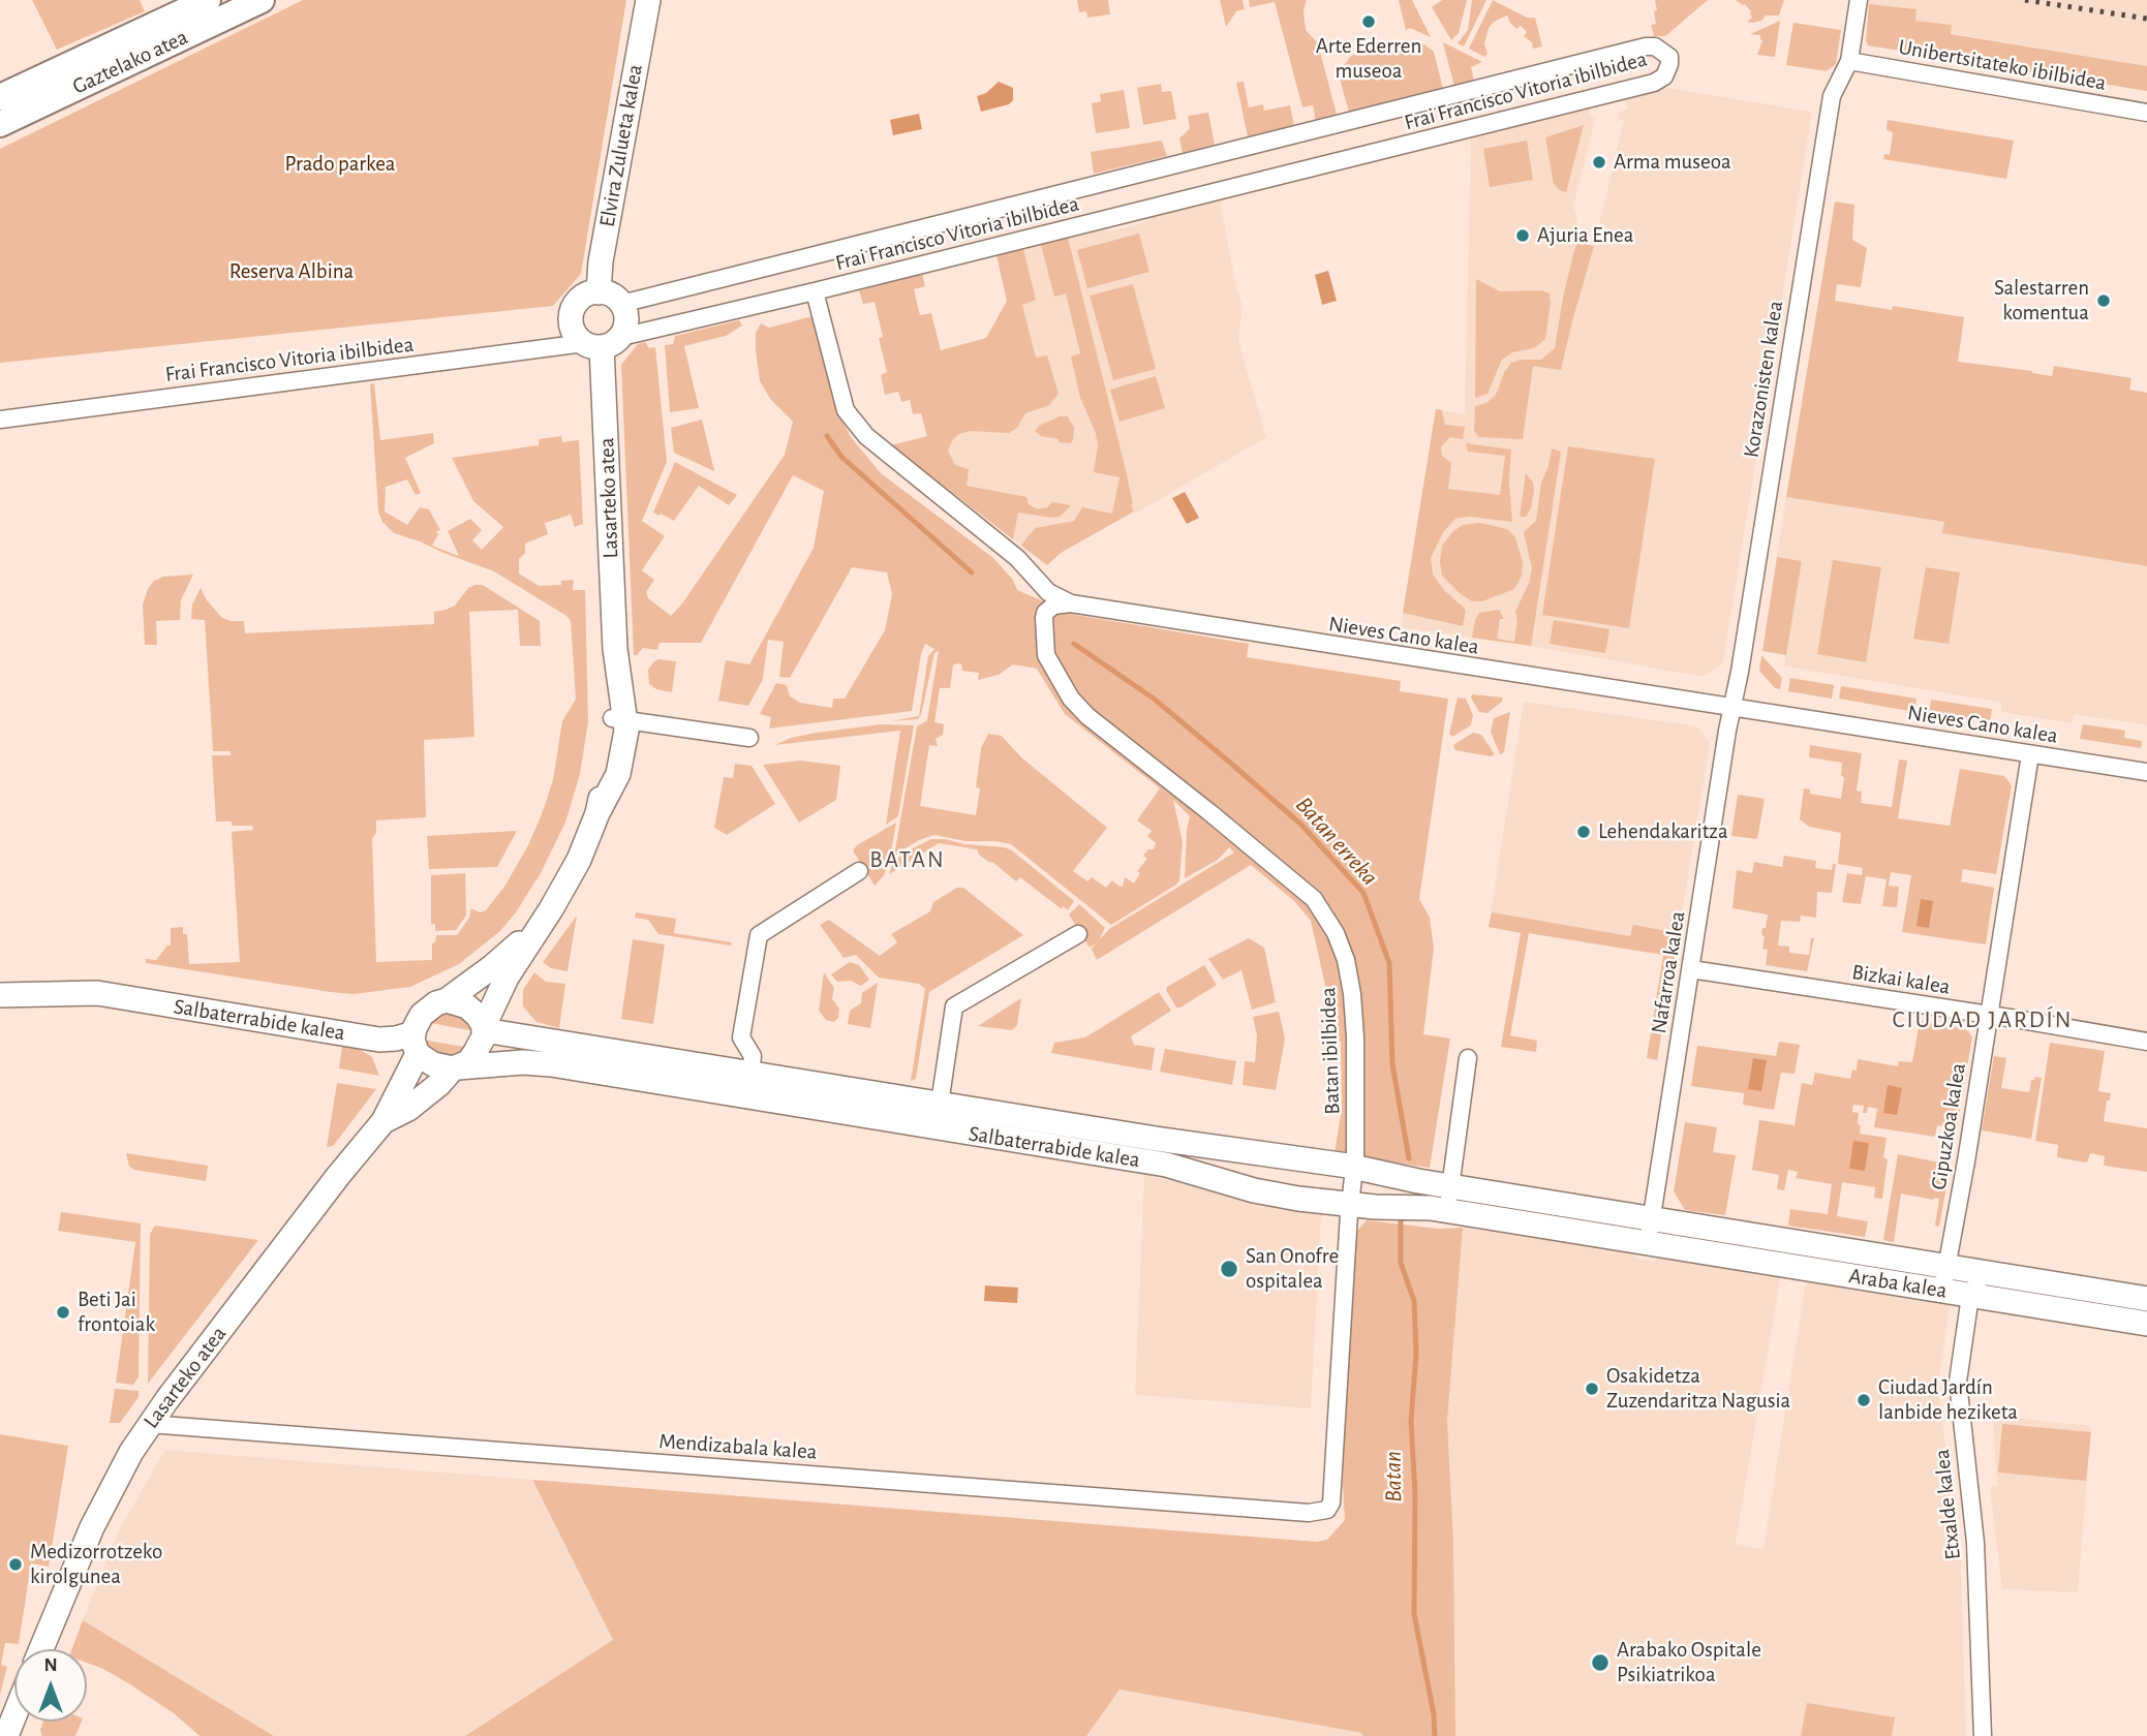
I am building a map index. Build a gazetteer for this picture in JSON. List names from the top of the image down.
{
  "streets": {
    "main road": ["Gaztelako atea"],
    "street": [
      "Unibertsitateko ibilbidea",
      "Frai Francisco Vitoria ibilbidea",
      "Elvira Zulueta kalea",
      "Korazonisten kalea",
      "Lasarteko atea",
      "Nieves Cano kalea",
      "Nafarroa kalea",
      "Bizkai kalea",
      "Salbaterrabide kalea",
      "Batan ibilbidea",
      "Gipuzkoa kalea",
      "Araba kalea",
      "Mendizabala kalea",
      "Etxalde kalea"
    ]
  },
  "crossings": [
    ["Unibertsitateko ibilbidea", "Korazonisten kalea"],
    ["Frai Francisco Vitoria ibilbidea", "Elvira Zulueta kalea"],
    ["Frai Francisco Vitoria ibilbidea", "Lasarteko atea"],
    ["Frai Francisco Vitoria ibilbidea", "Nieves Cano kalea"],
    ["Elvira Zulueta kalea", "Lasarteko atea"],
    ["Korazonisten kalea", "Nieves Cano kalea"],
    ["Korazonisten kalea", "Nafarroa kalea"],
    ["Lasarteko atea", "Salbaterrabide kalea"],
    ["Lasarteko atea", "Mendizabala kalea"],
    ["Nieves Cano kalea", "Nafarroa kalea"],
    ["Nieves Cano kalea", "Batan ibilbidea"],
    ["Nieves Cano kalea", "Gipuzkoa kalea"],
    ["Nafarroa kalea", "Bizkai kalea"],
    ["Nafarroa kalea", "Salbaterrabide kalea"],
    ["Nafarroa kalea", "Araba kalea"],
    ["Bizkai kalea", "Gipuzkoa kalea"],
    ["Salbaterrabide kalea", "Batan ibilbidea"],
    ["Salbaterrabide kalea", "Araba kalea"],
    ["Batan ibilbidea", "Mendizabala kalea"],
    ["Gipuzkoa kalea", "Araba kalea"],
    ["Araba kalea", "Etxalde kalea"]
  ],
  "districts": ["BATAN", "CIUDAD JARDÍN"],
  "water": ["Batan erreka", "Batan"],
  "parks": ["Prado parkea", "Reserva Albina"],
  "places": [
    "Arte Ederren museoa",
    "Arma museoa",
    "Ajuria Enea",
    "Salestarren komentua",
    "Lehendakaritza",
    "San Onofre ospitalea",
    "Beti Jai frontoiak",
    "Osakidetza Zuzendaritza Nagusia",
    "Ciudad Jardín lanbide heziketa",
    "Medizorrotzeko kirolgunea",
    "Arabako Ospitale Psikiatrikoa"
  ],
  "north": "top"
}
